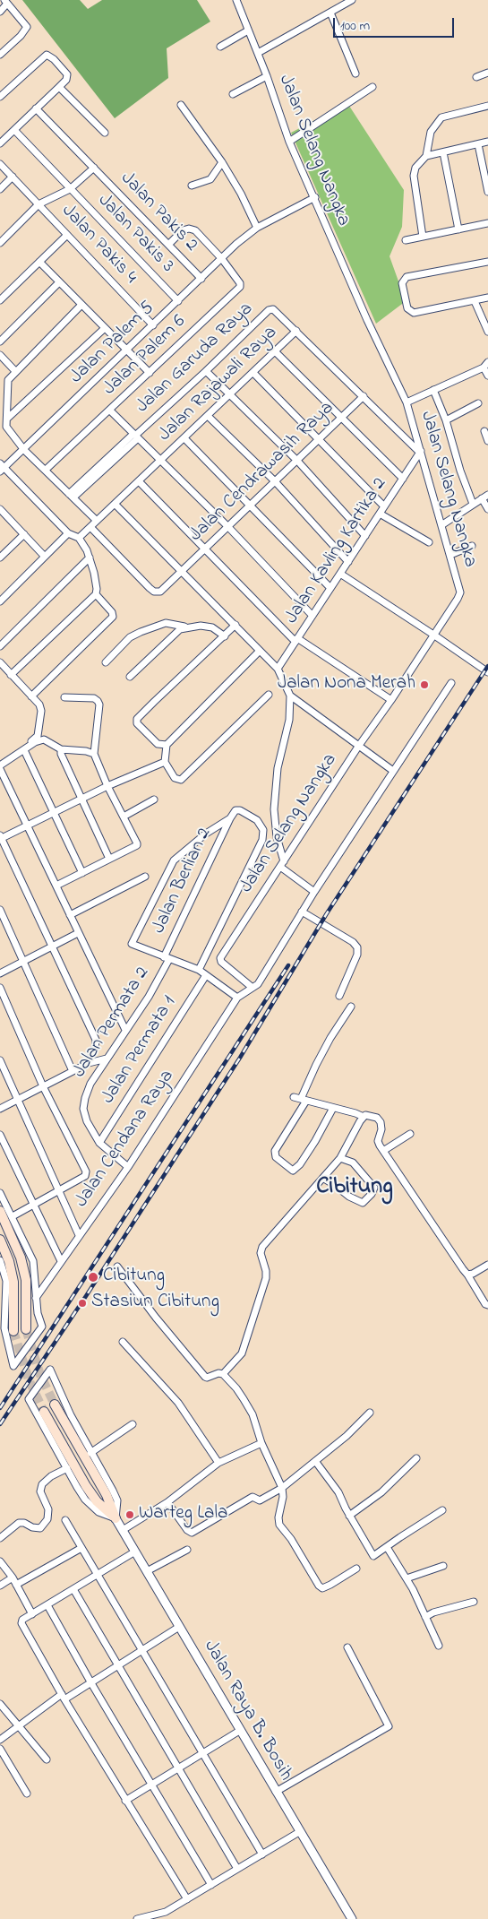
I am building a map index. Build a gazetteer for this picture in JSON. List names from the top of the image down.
{
  "streets": {
    "street": [
      "Jalan Selang Nangka",
      "Jalan Pakis 2",
      "Jalan Pakis 3",
      "Jalan Pakis 4",
      "Jalan Palem 5",
      "Jalan Palem 6",
      "Jalan Garuda Raya",
      "Jalan Rajawali Raya",
      "Jalan Cendrawasih Raya",
      "Jalan Kavling Kartika 2",
      "Jalan Berlian 2",
      "Jalan Permata 2",
      "Jalan Permata 1",
      "Jalan Cendana Raya",
      "Jalan Raya B. Bosih"
    ]
  },
  "crossings": [
    ["Jalan Selang Nangka", "Jalan Palem 5"],
    ["Jalan Selang Nangka", "Jalan Kavling Kartika 2"],
    ["Jalan Pakis 2", "Jalan Palem 5"],
    ["Jalan Pakis 3", "Jalan Palem 5"],
    ["Jalan Pakis 4", "Jalan Palem 5"],
    ["Jalan Palem 5", "Jalan Palem 6"],
    ["Jalan Garuda Raya", "Jalan Rajawali Raya"],
    ["Jalan Rajawali Raya", "Jalan Cendrawasih Raya"],
    ["Jalan Berlian 2", "Jalan Permata 2"],
    ["Jalan Permata 2", "Jalan Permata 1"],
    ["Jalan Permata 2", "Jalan Cendana Raya"]
  ],
  "districts": ["Cibitung"],
  "places": [
    "Jalan Nona Merah",
    "Cibitung",
    "Stasiun Cibitung",
    "Warteg Lala"
  ],
  "scale_bar": "100 m"
}
